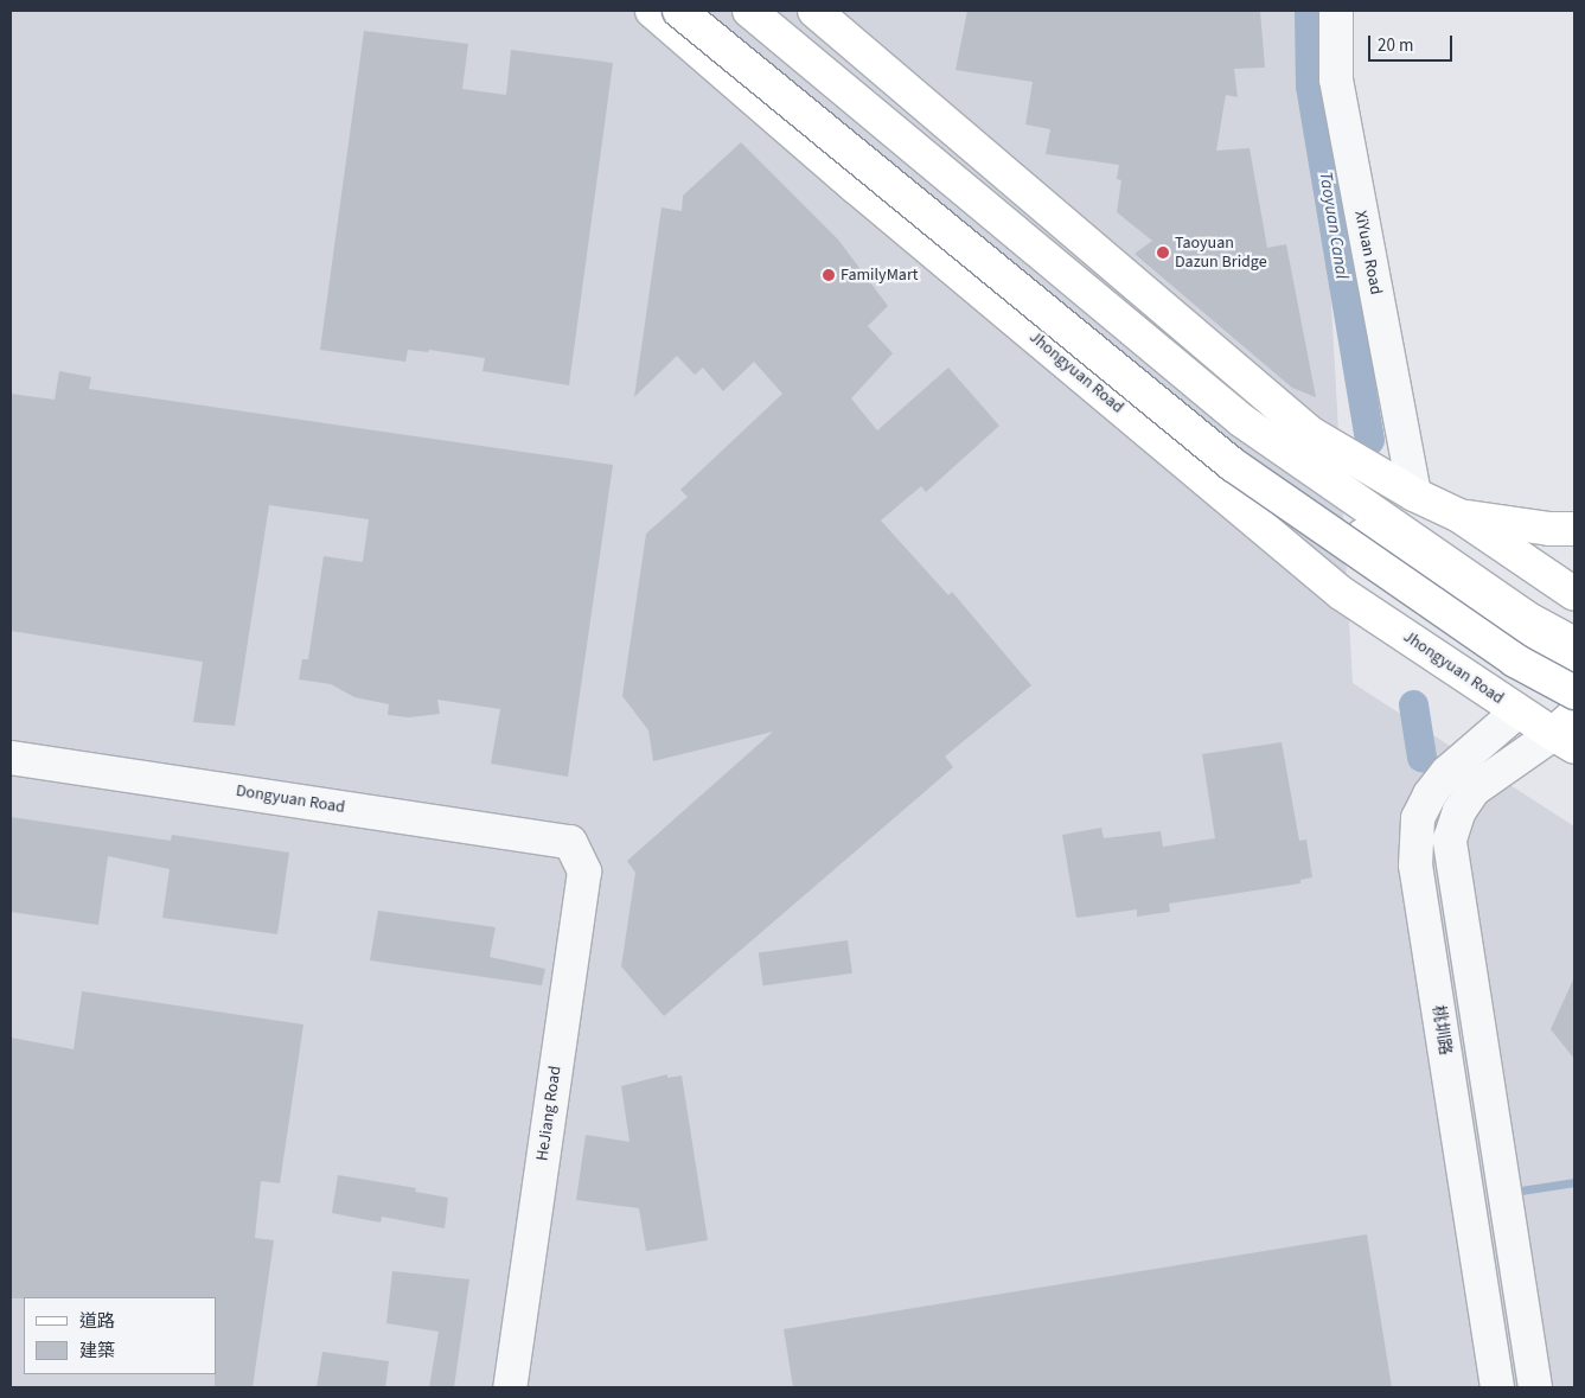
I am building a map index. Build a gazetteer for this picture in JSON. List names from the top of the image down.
{
  "streets": {
    "main road": ["Jhongyuan Road"],
    "street": [
      "XiYuan Road",
      "Dongyuan Road",
      "桃圳路",
      "HeJiang Road"
    ]
  },
  "crossings": [
    ["Jhongyuan Road", "桃圳路"],
    ["Dongyuan Road", "HeJiang Road"]
  ],
  "water": ["Taoyuan Canal"],
  "places": ["Taoyuan Dazun Bridge", "FamilyMart"],
  "legend": ["道路", "建築"],
  "scale_bar": "20 m"
}
